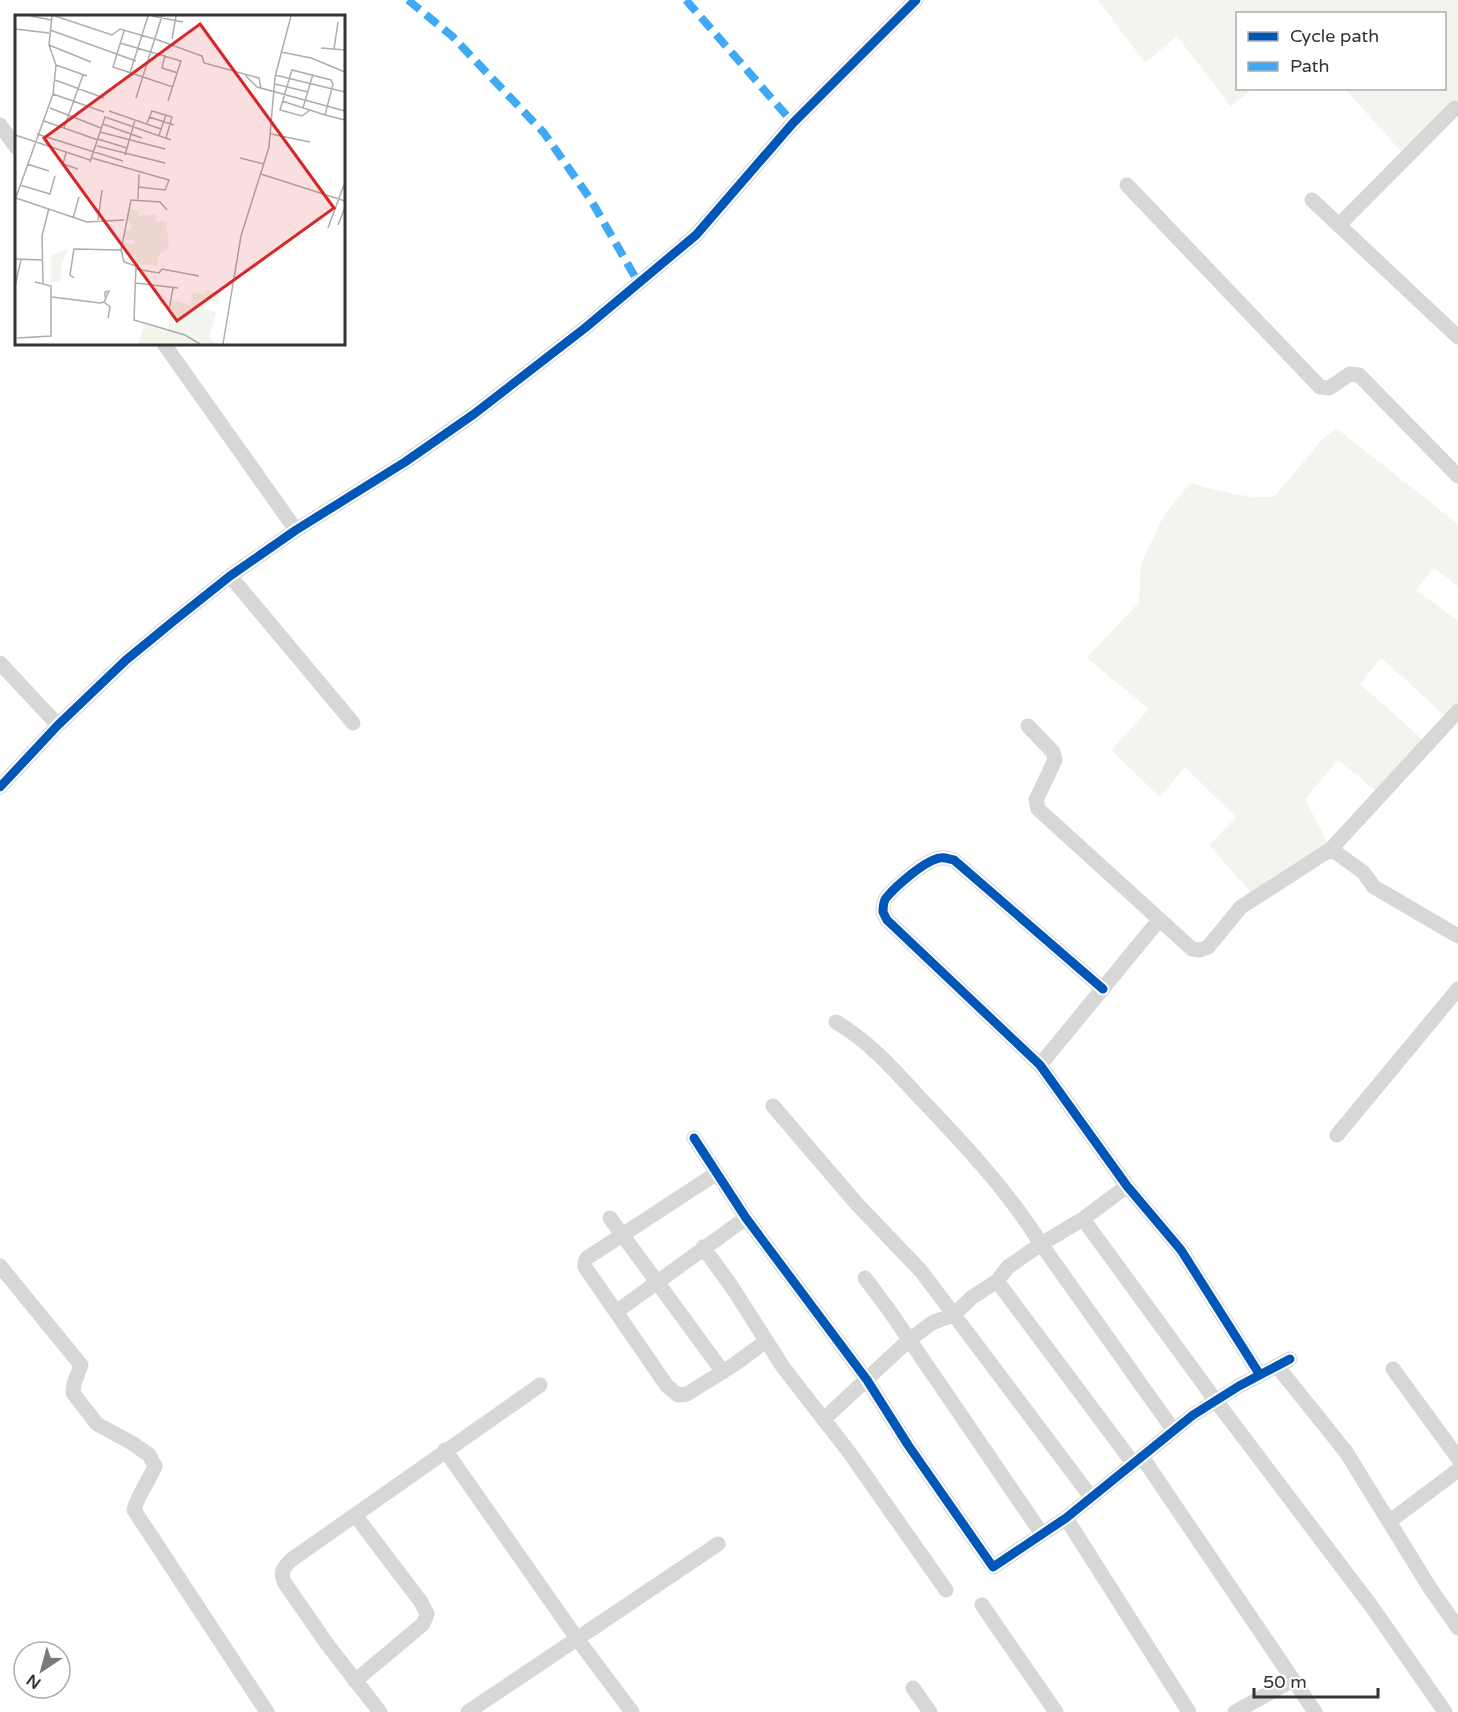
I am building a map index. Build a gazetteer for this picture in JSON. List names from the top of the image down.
{
  "legend": ["Cycle path", "Path"],
  "scale_bar": "50 m",
  "north": "bottom left"
}
